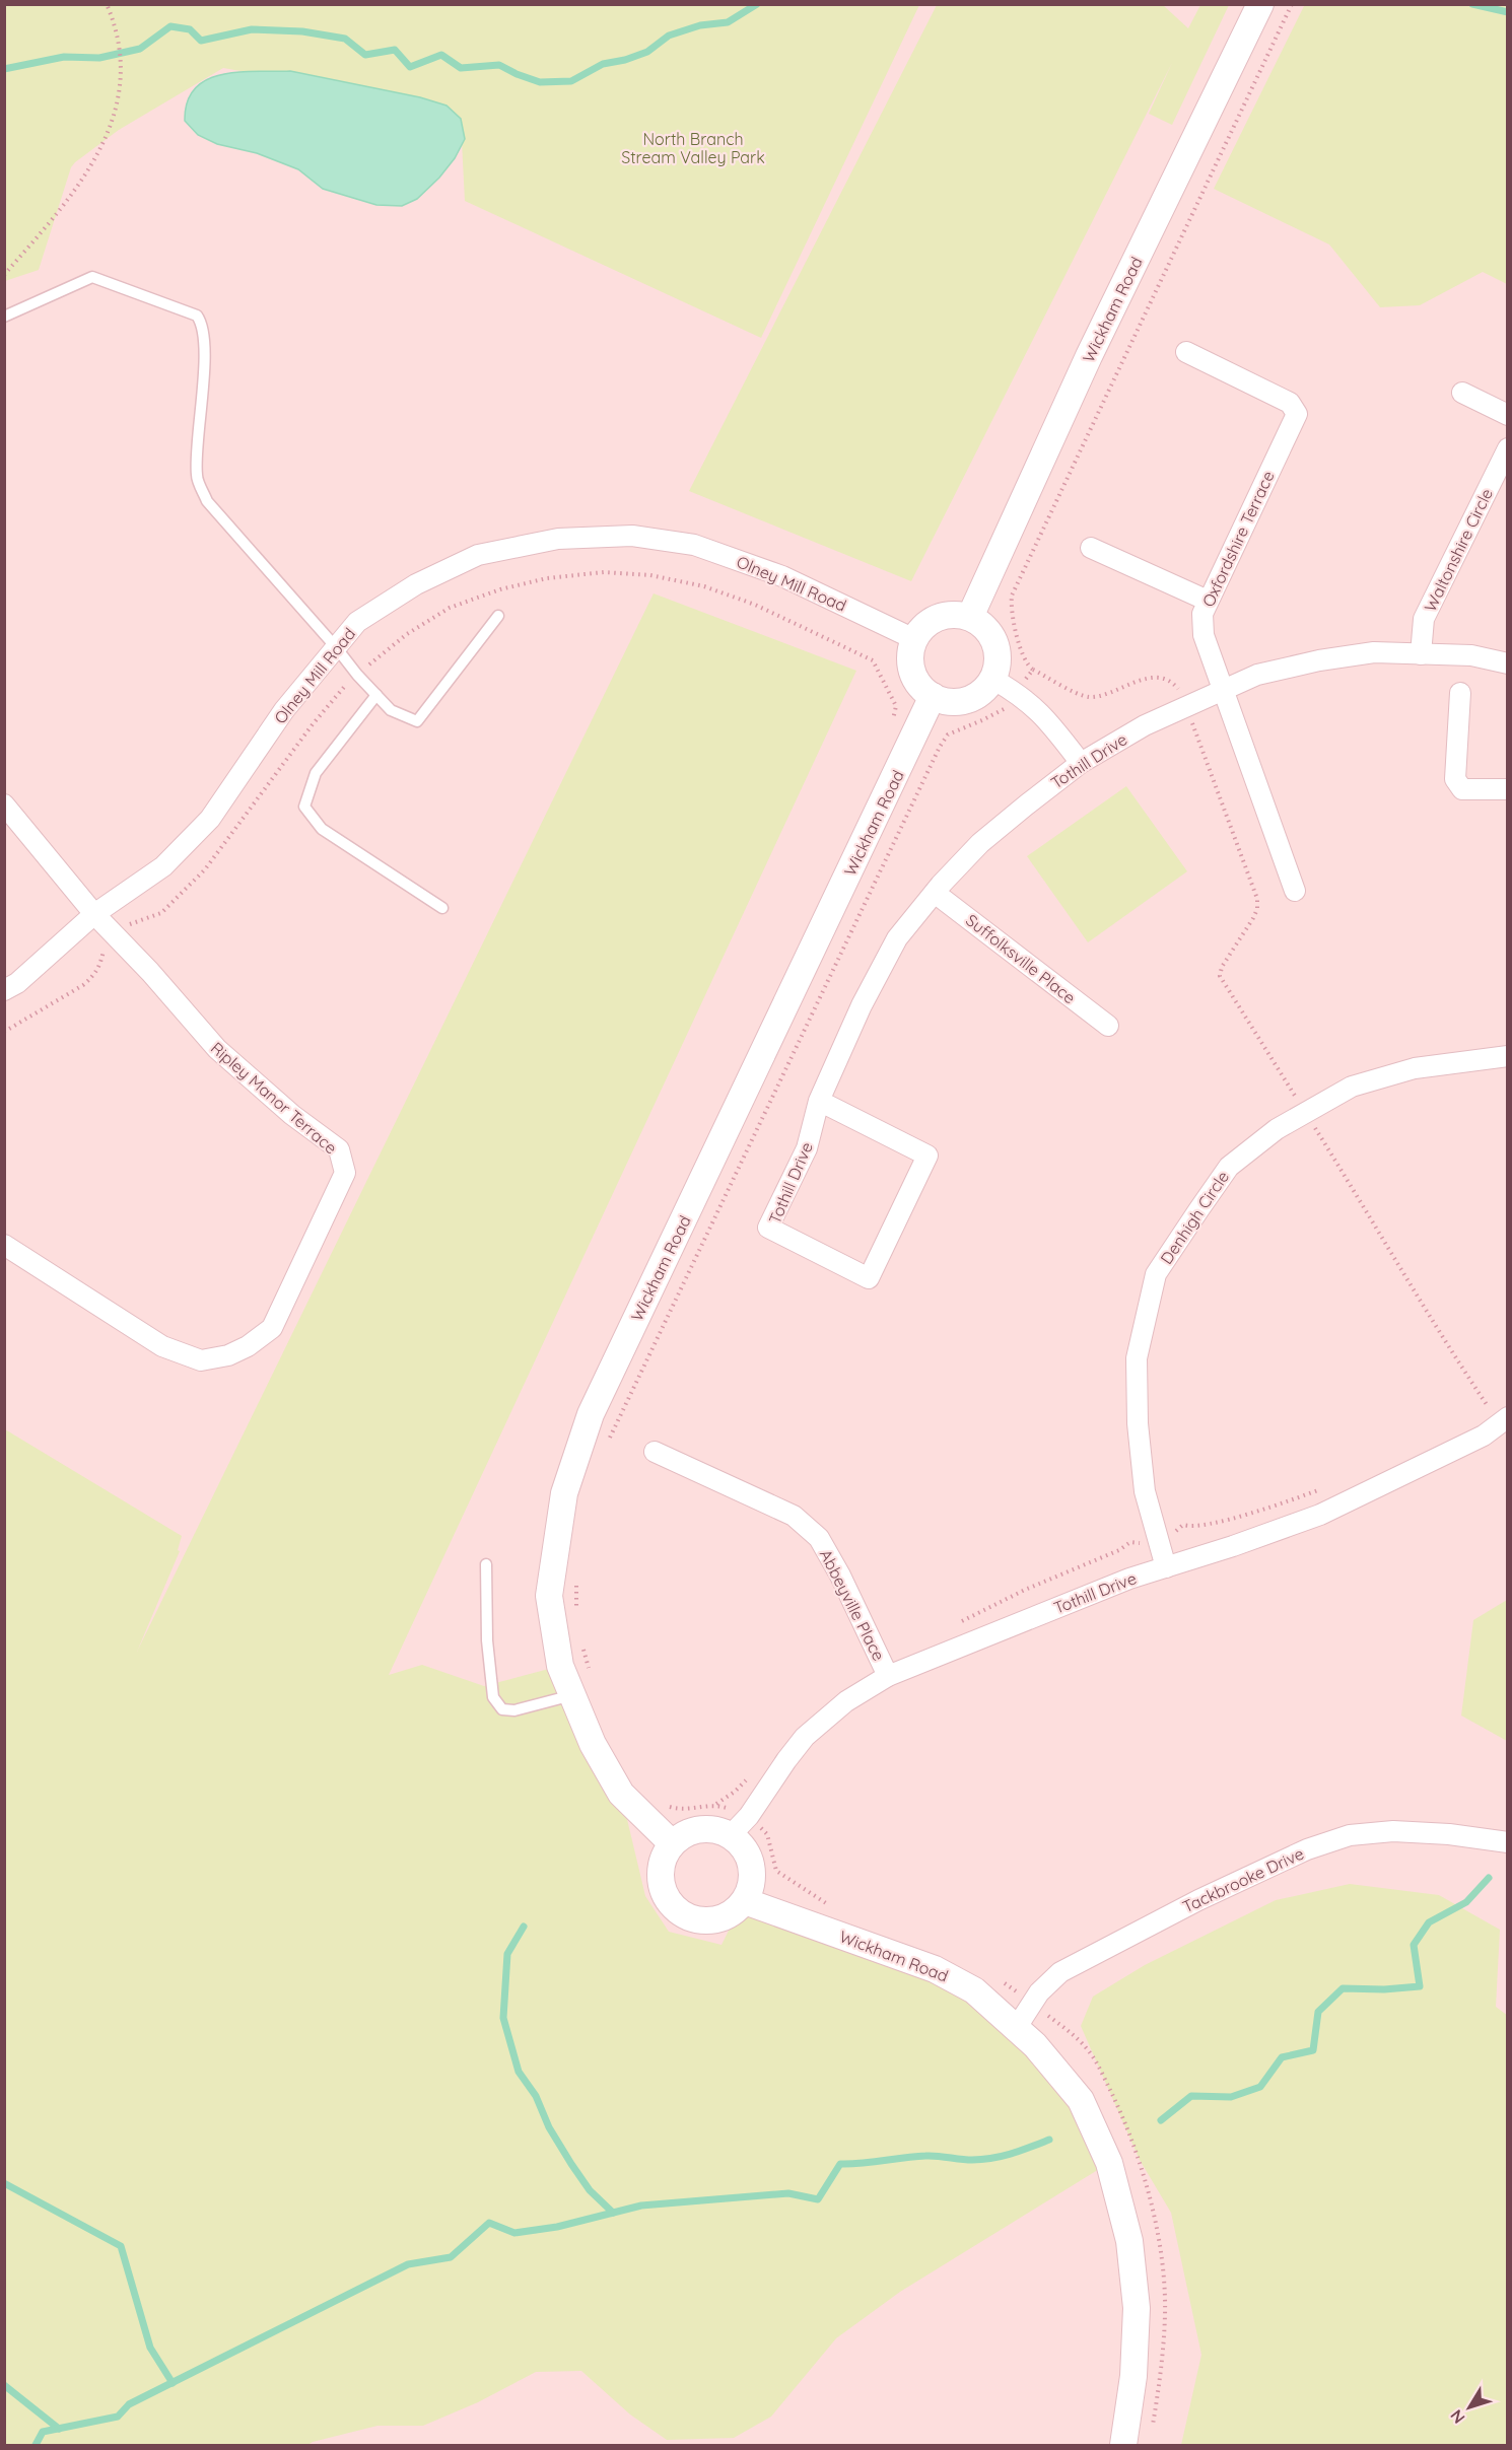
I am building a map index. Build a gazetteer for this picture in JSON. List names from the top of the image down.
{
  "streets": {
    "street": [
      "Wickham Road",
      "Oxfordshire Terrace",
      "Waltonshire Circle",
      "Olney Mill Road",
      "Tothill Drive",
      "Suffolksville Place",
      "Ripley Manor Terrace",
      "Denhigh Circle",
      "Abbeyville Place",
      "Tackbrooke Drive"
    ]
  },
  "crossings": [
    ["Wickham Road", "Olney Mill Road"],
    ["Wickham Road", "Tothill Drive"],
    ["Wickham Road", "Tackbrooke Drive"],
    ["Oxfordshire Terrace", "Tothill Drive"],
    ["Waltonshire Circle", "Tothill Drive"],
    ["Olney Mill Road", "Ripley Manor Terrace"],
    ["Tothill Drive", "Suffolksville Place"],
    ["Tothill Drive", "Denhigh Circle"],
    ["Tothill Drive", "Abbeyville Place"]
  ],
  "parks": ["North Branch Stream Valley Park"],
  "north": "bottom left"
}
